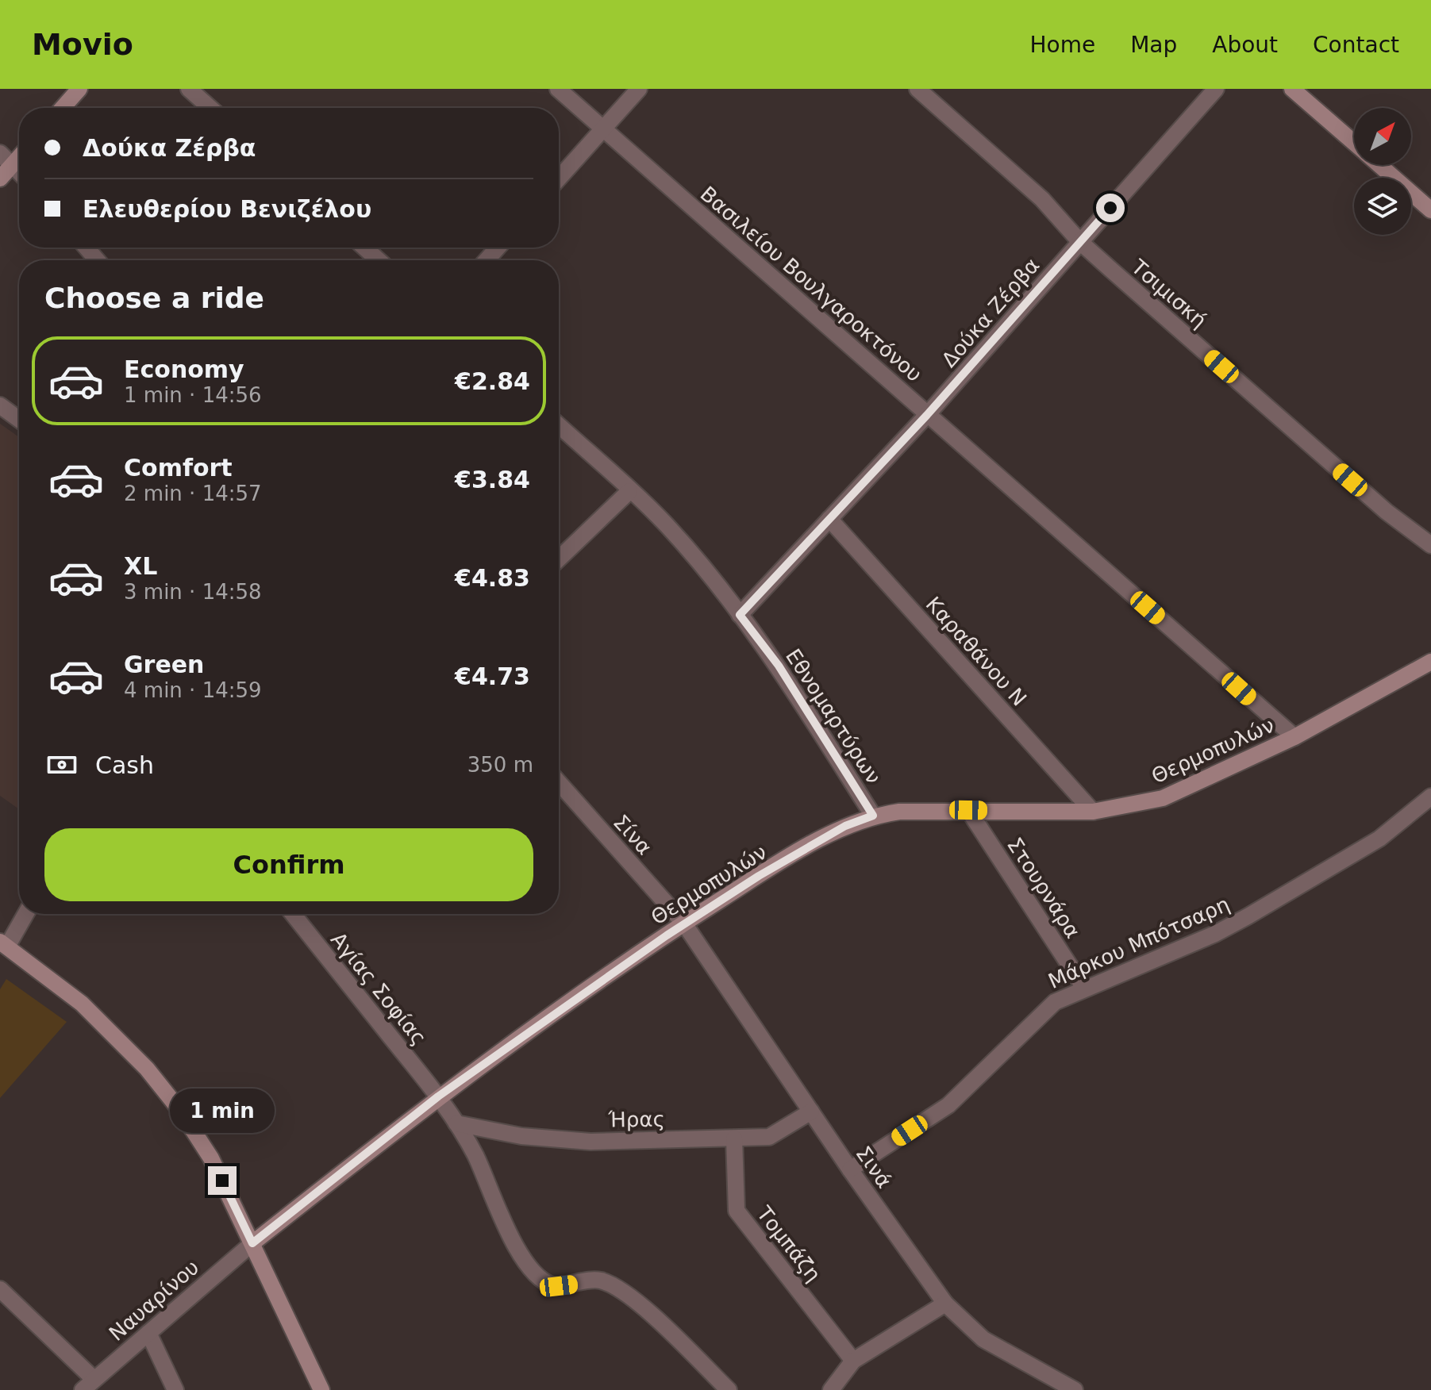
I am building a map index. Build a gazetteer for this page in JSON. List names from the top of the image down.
{
  "streets": {
    "street": [
      "Βασιλείου Βουλγαροκτόνου",
      "Τσιμισκή",
      "Δούκα Ζέρβα",
      "Καραθάνου Ν",
      "Εθνομαρτύρων",
      "Θερμοπυλών",
      "Σίνα",
      "Στουρνάρα",
      "Μάρκου Μπότσαρη",
      "Αγίας Σοφίας",
      "Ήρας",
      "Σινά",
      "Τομπάζη",
      "Ναυαρίνου"
    ]
  },
  "crossings": [
    ["Βασιλείου Βουλγαροκτόνου", "Δούκα Ζέρβα"],
    ["Βασιλείου Βουλγαροκτόνου", "Θερμοπυλών"],
    ["Τσιμισκή", "Δούκα Ζέρβα"],
    ["Δούκα Ζέρβα", "Καραθάνου Ν"],
    ["Δούκα Ζέρβα", "Εθνομαρτύρων"],
    ["Καραθάνου Ν", "Θερμοπυλών"],
    ["Εθνομαρτύρων", "Θερμοπυλών"],
    ["Θερμοπυλών", "Σίνα"],
    ["Θερμοπυλών", "Στουρνάρα"],
    ["Θερμοπυλών", "Αγίας Σοφίας"],
    ["Θερμοπυλών", "Σινά"],
    ["Θερμοπυλών", "Ναυαρίνου"],
    ["Σίνα", "Σινά"],
    ["Στουρνάρα", "Μάρκου Μπότσαρη"],
    ["Μάρκου Μπότσαρη", "Σινά"],
    ["Αγίας Σοφίας", "Ήρας"],
    ["Ήρας", "Σινά"],
    ["Ήρας", "Τομπάζη"]
  ],
  "north": "top right",
  "page": {
    "header": "Movio",
    "nav": [
      "Home",
      "Map",
      "About",
      "Contact"
    ],
    "banner": ["Δούκα Ζέρβα", "Ελευθερίου Βενιζέλου"],
    "heading": "Choose a ride",
    "list": [
      {
        "name": "Economy",
        "note": "1 min · 14:56",
        "value": "€2.84"
      },
      {
        "name": "Comfort",
        "note": "2 min · 14:57",
        "value": "€3.84"
      },
      {
        "name": "XL",
        "note": "3 min · 14:58",
        "value": "€4.83"
      },
      {
        "name": "Green",
        "note": "4 min · 14:59",
        "value": "€4.73"
      }
    ],
    "pay": ["Cash", "350 m"],
    "buttons": "Confirm",
    "bubble": "1 min"
  }
}
